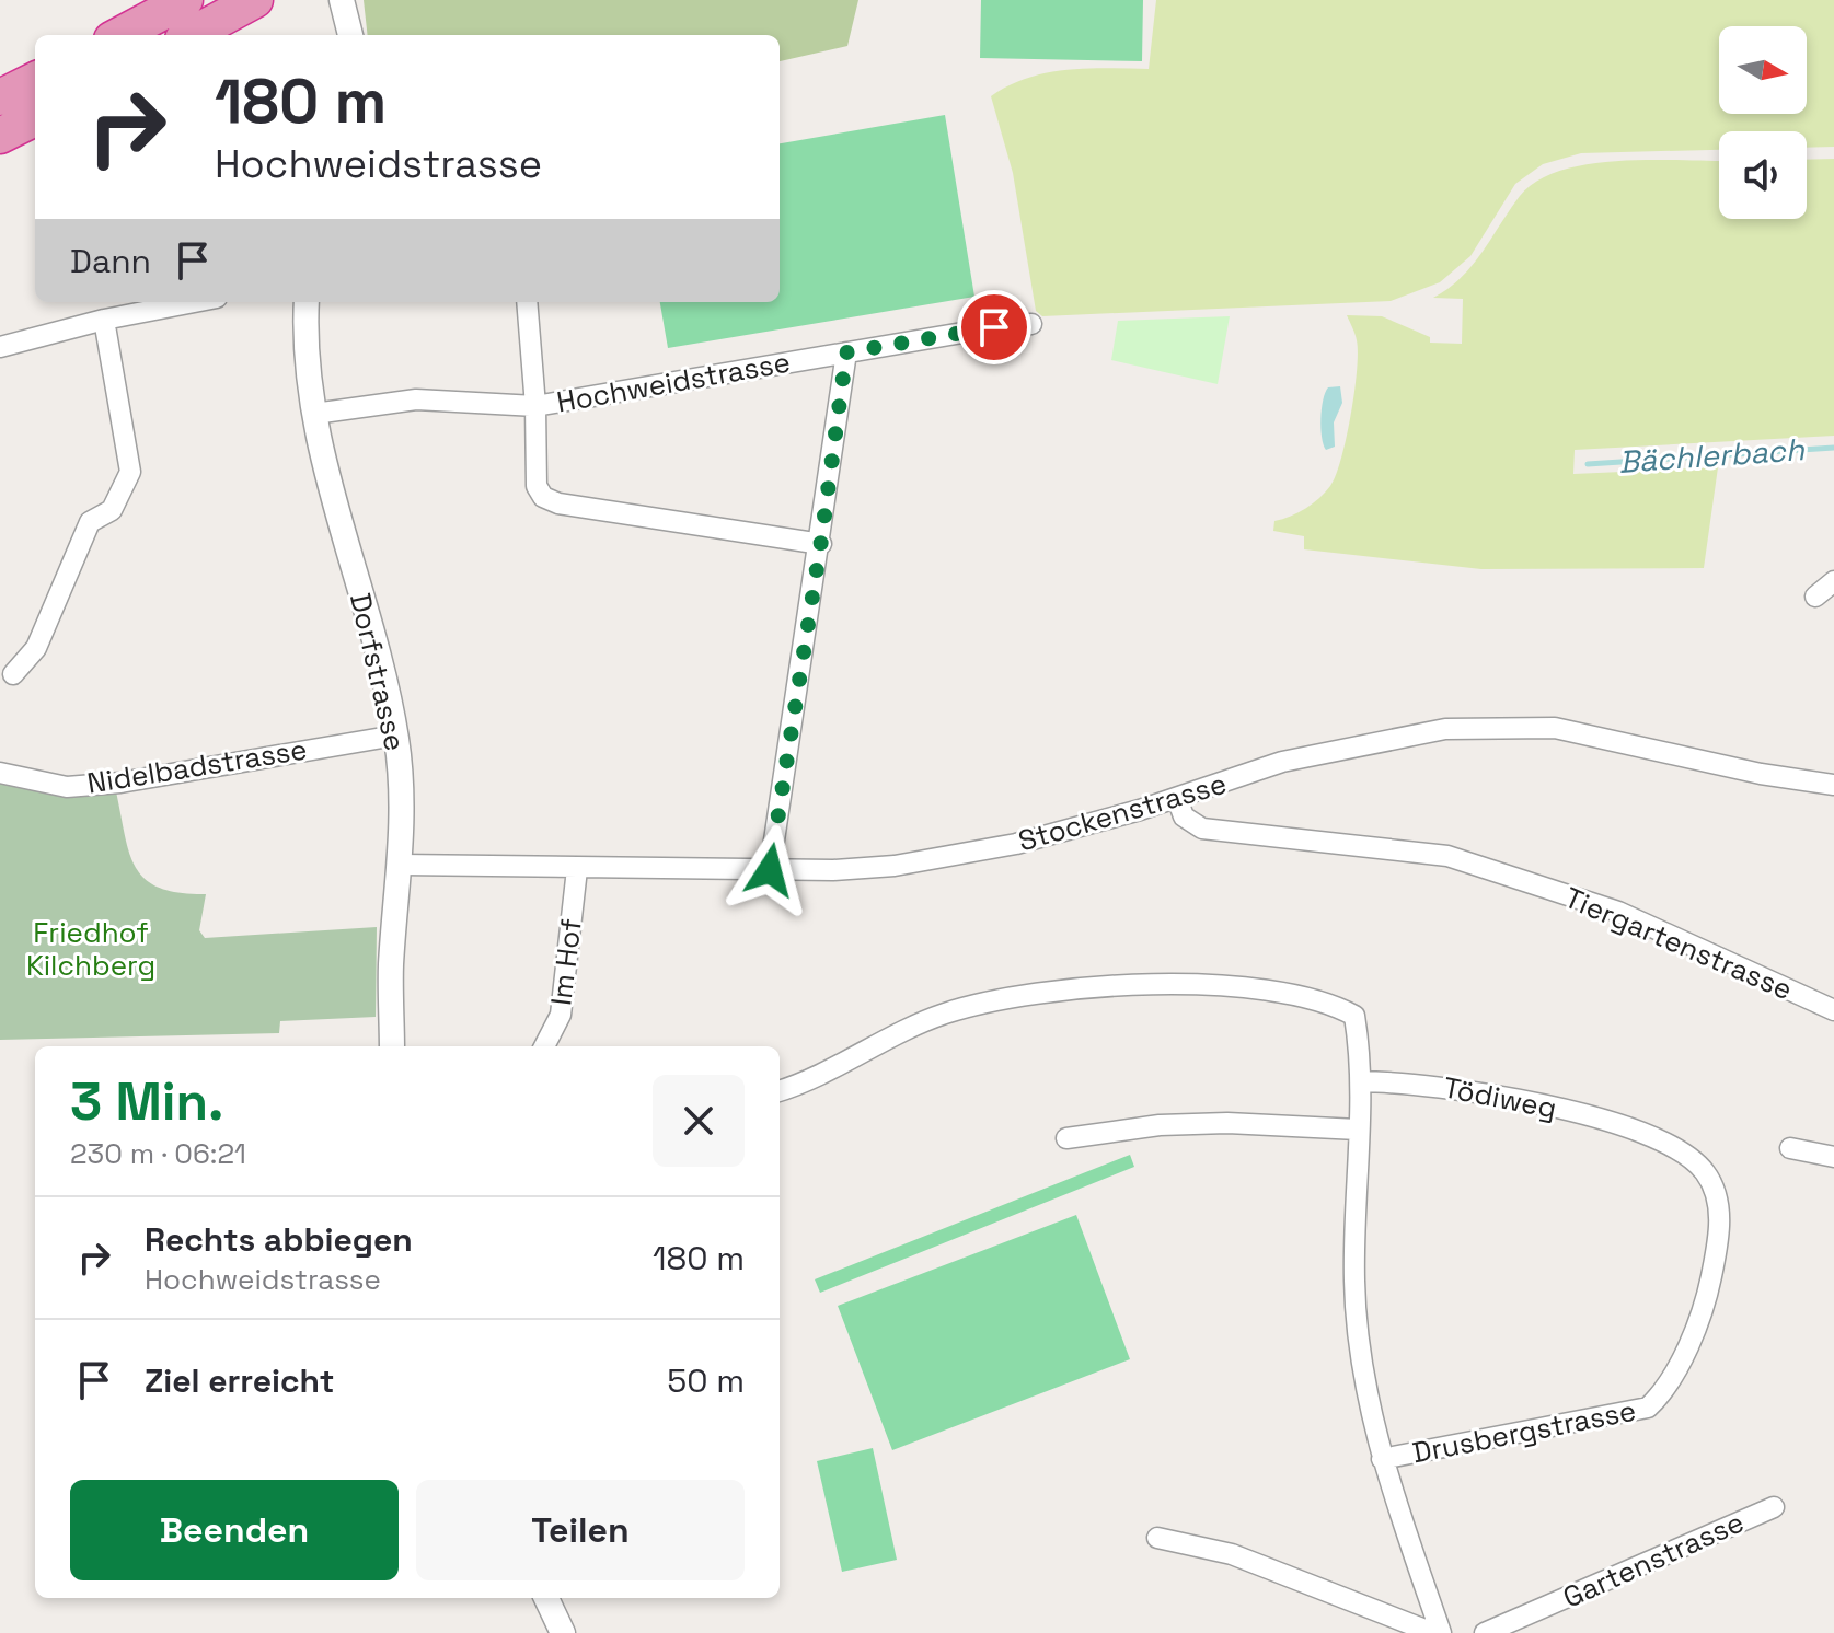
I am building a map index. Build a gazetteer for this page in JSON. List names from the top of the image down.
{
  "streets": {
    "street": [
      "Hochweidstrasse",
      "Dorfstrasse",
      "Nidelbadstrasse",
      "Stockenstrasse",
      "Tiergartenstrasse",
      "Im Hof",
      "Tödiweg",
      "Drusbergstrasse",
      "Gartenstrasse"
    ]
  },
  "crossings": [
    ["Hochweidstrasse", "Dorfstrasse"],
    ["Dorfstrasse", "Nidelbadstrasse"],
    ["Dorfstrasse", "Stockenstrasse"],
    ["Stockenstrasse", "Tiergartenstrasse"],
    ["Stockenstrasse", "Im Hof"],
    ["Tödiweg", "Drusbergstrasse"]
  ],
  "water": ["Bächlerbach"],
  "parks": ["Friedhof Kilchberg"],
  "north": "right",
  "page": {
    "turn": ["180 m", "Hochweidstrasse"],
    "then": "Dann",
    "heading": ["3 Min.", "230 m · 06:21"],
    "list": [
      {
        "name": "Rechts abbiegen",
        "note": "Hochweidstrasse",
        "value": "180 m"
      },
      {
        "name": "Ziel erreicht",
        "value": "50 m"
      }
    ],
    "buttons": ["Beenden", "Teilen"]
  }
}
